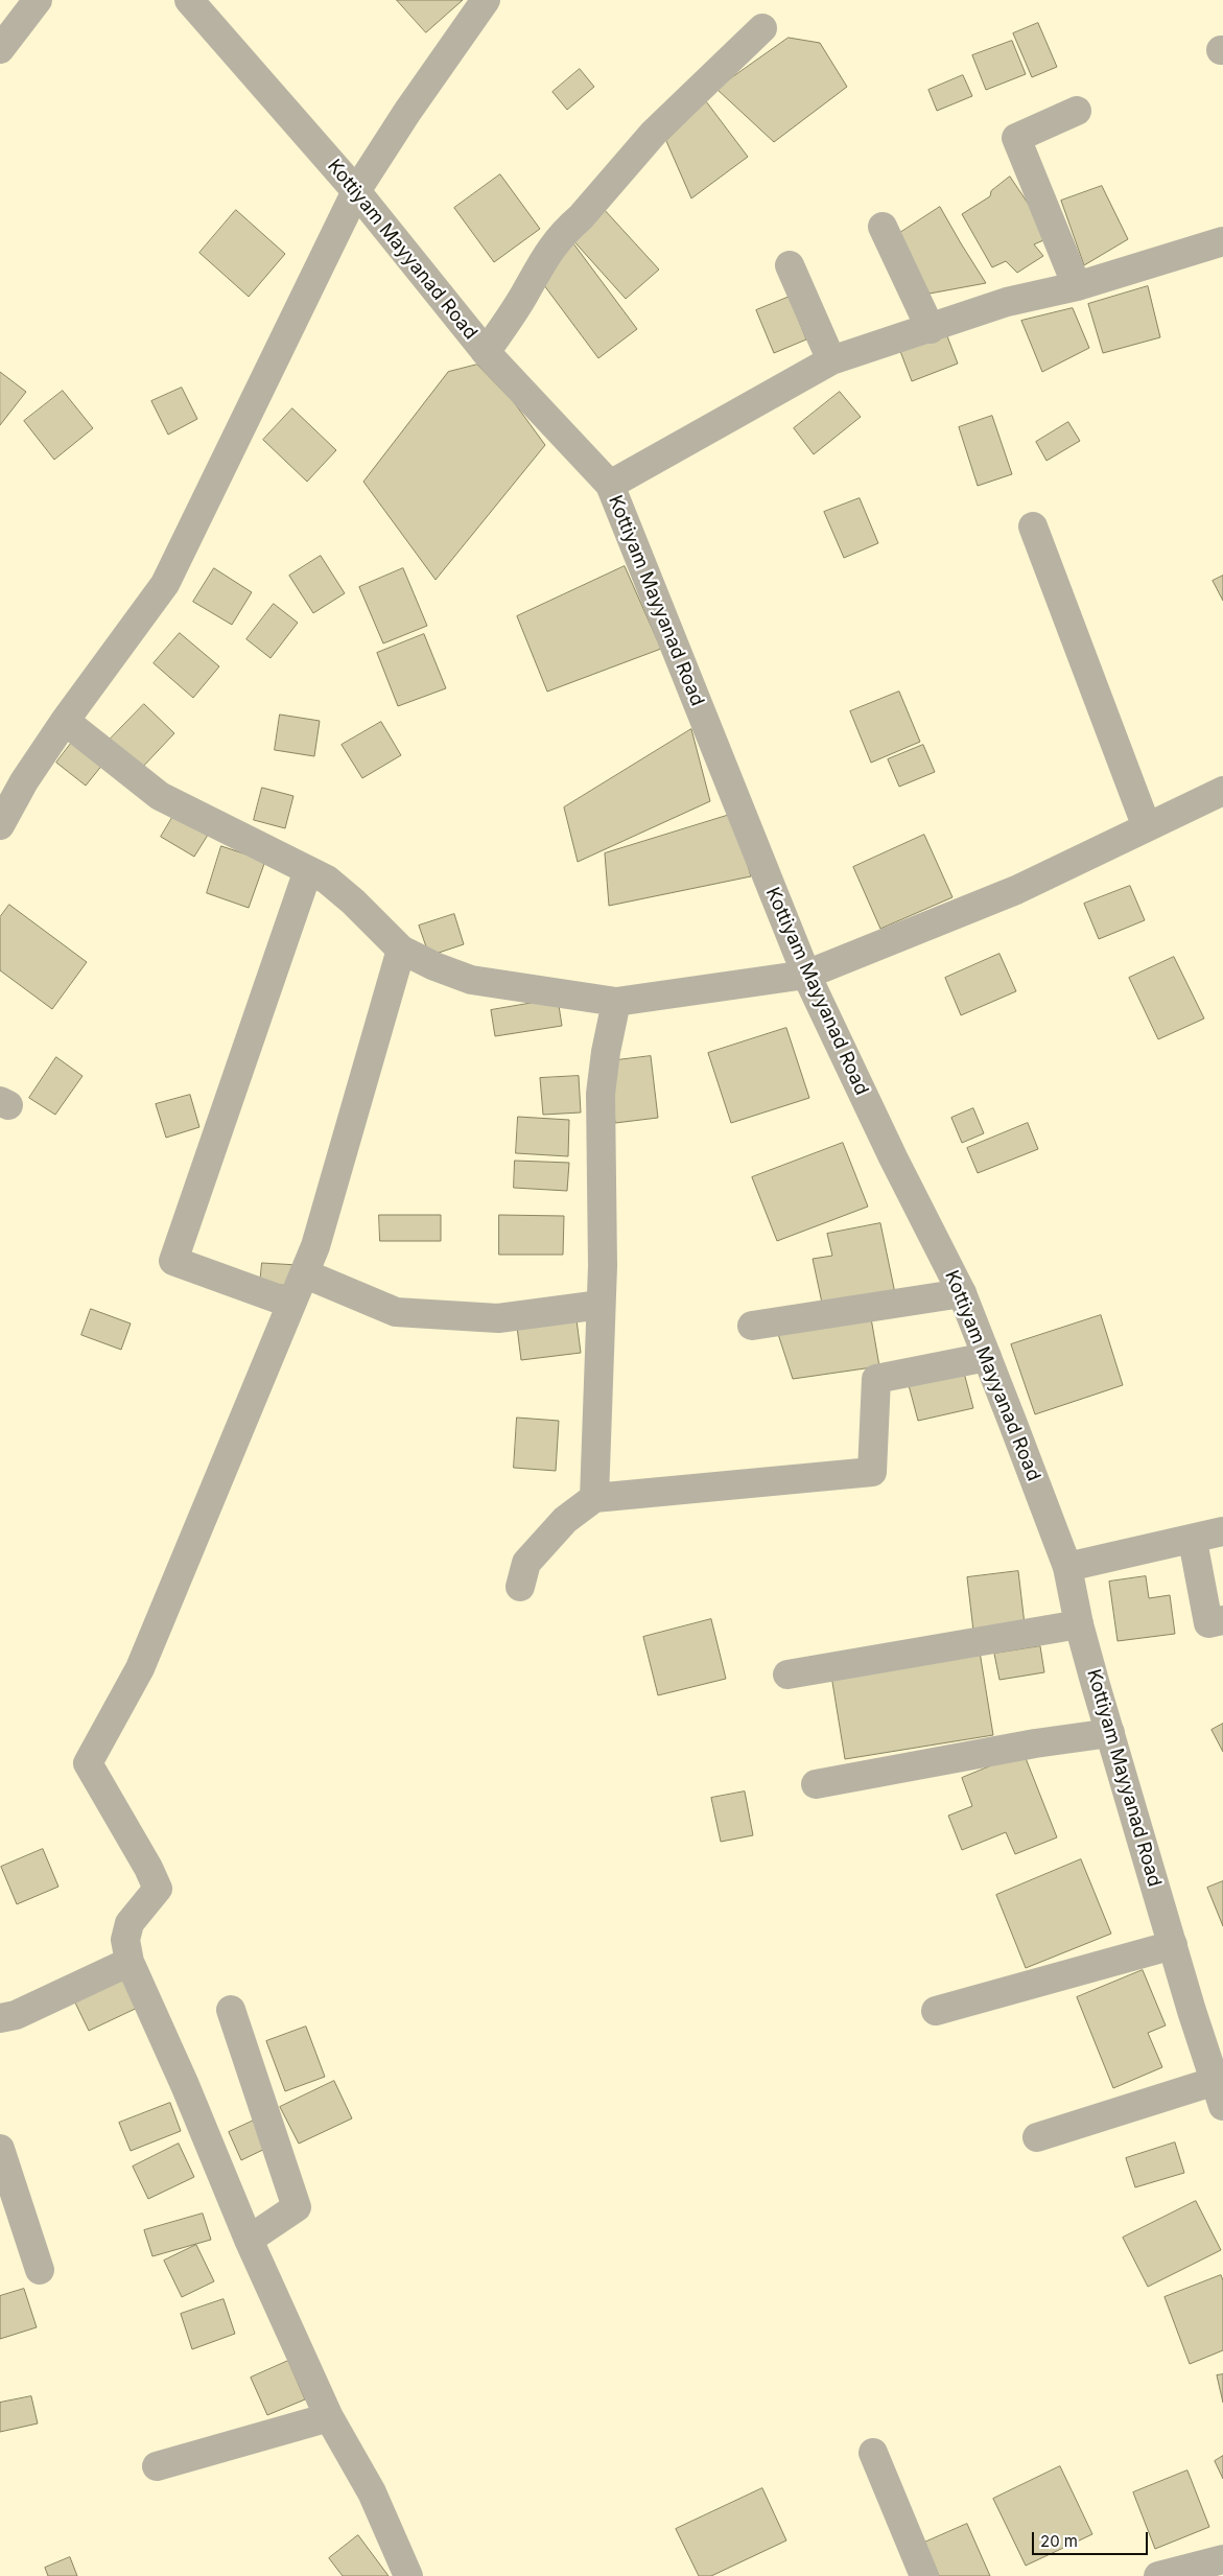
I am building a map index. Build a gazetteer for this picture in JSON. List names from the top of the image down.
{
  "streets": {
    "street": ["Kottiyam Mayyanad Road"]
  },
  "scale_bar": "20 m"
}
